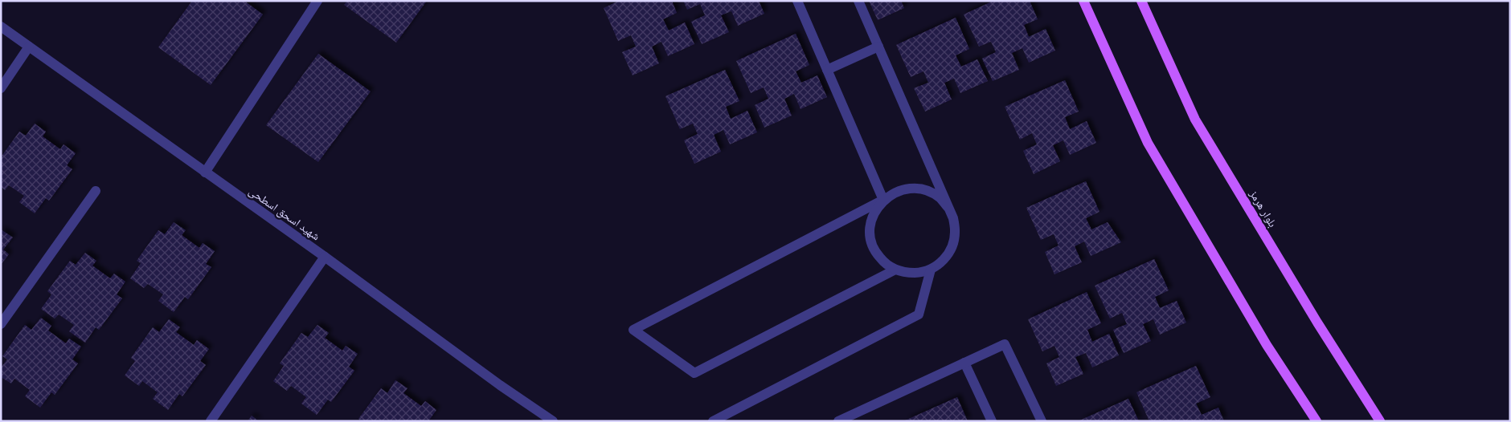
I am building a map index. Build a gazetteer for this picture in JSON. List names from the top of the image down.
{
  "streets": {
    "main road": ["بلوار هرمز"],
    "street": ["شهید اسحق اسطحی"]
  }
}
